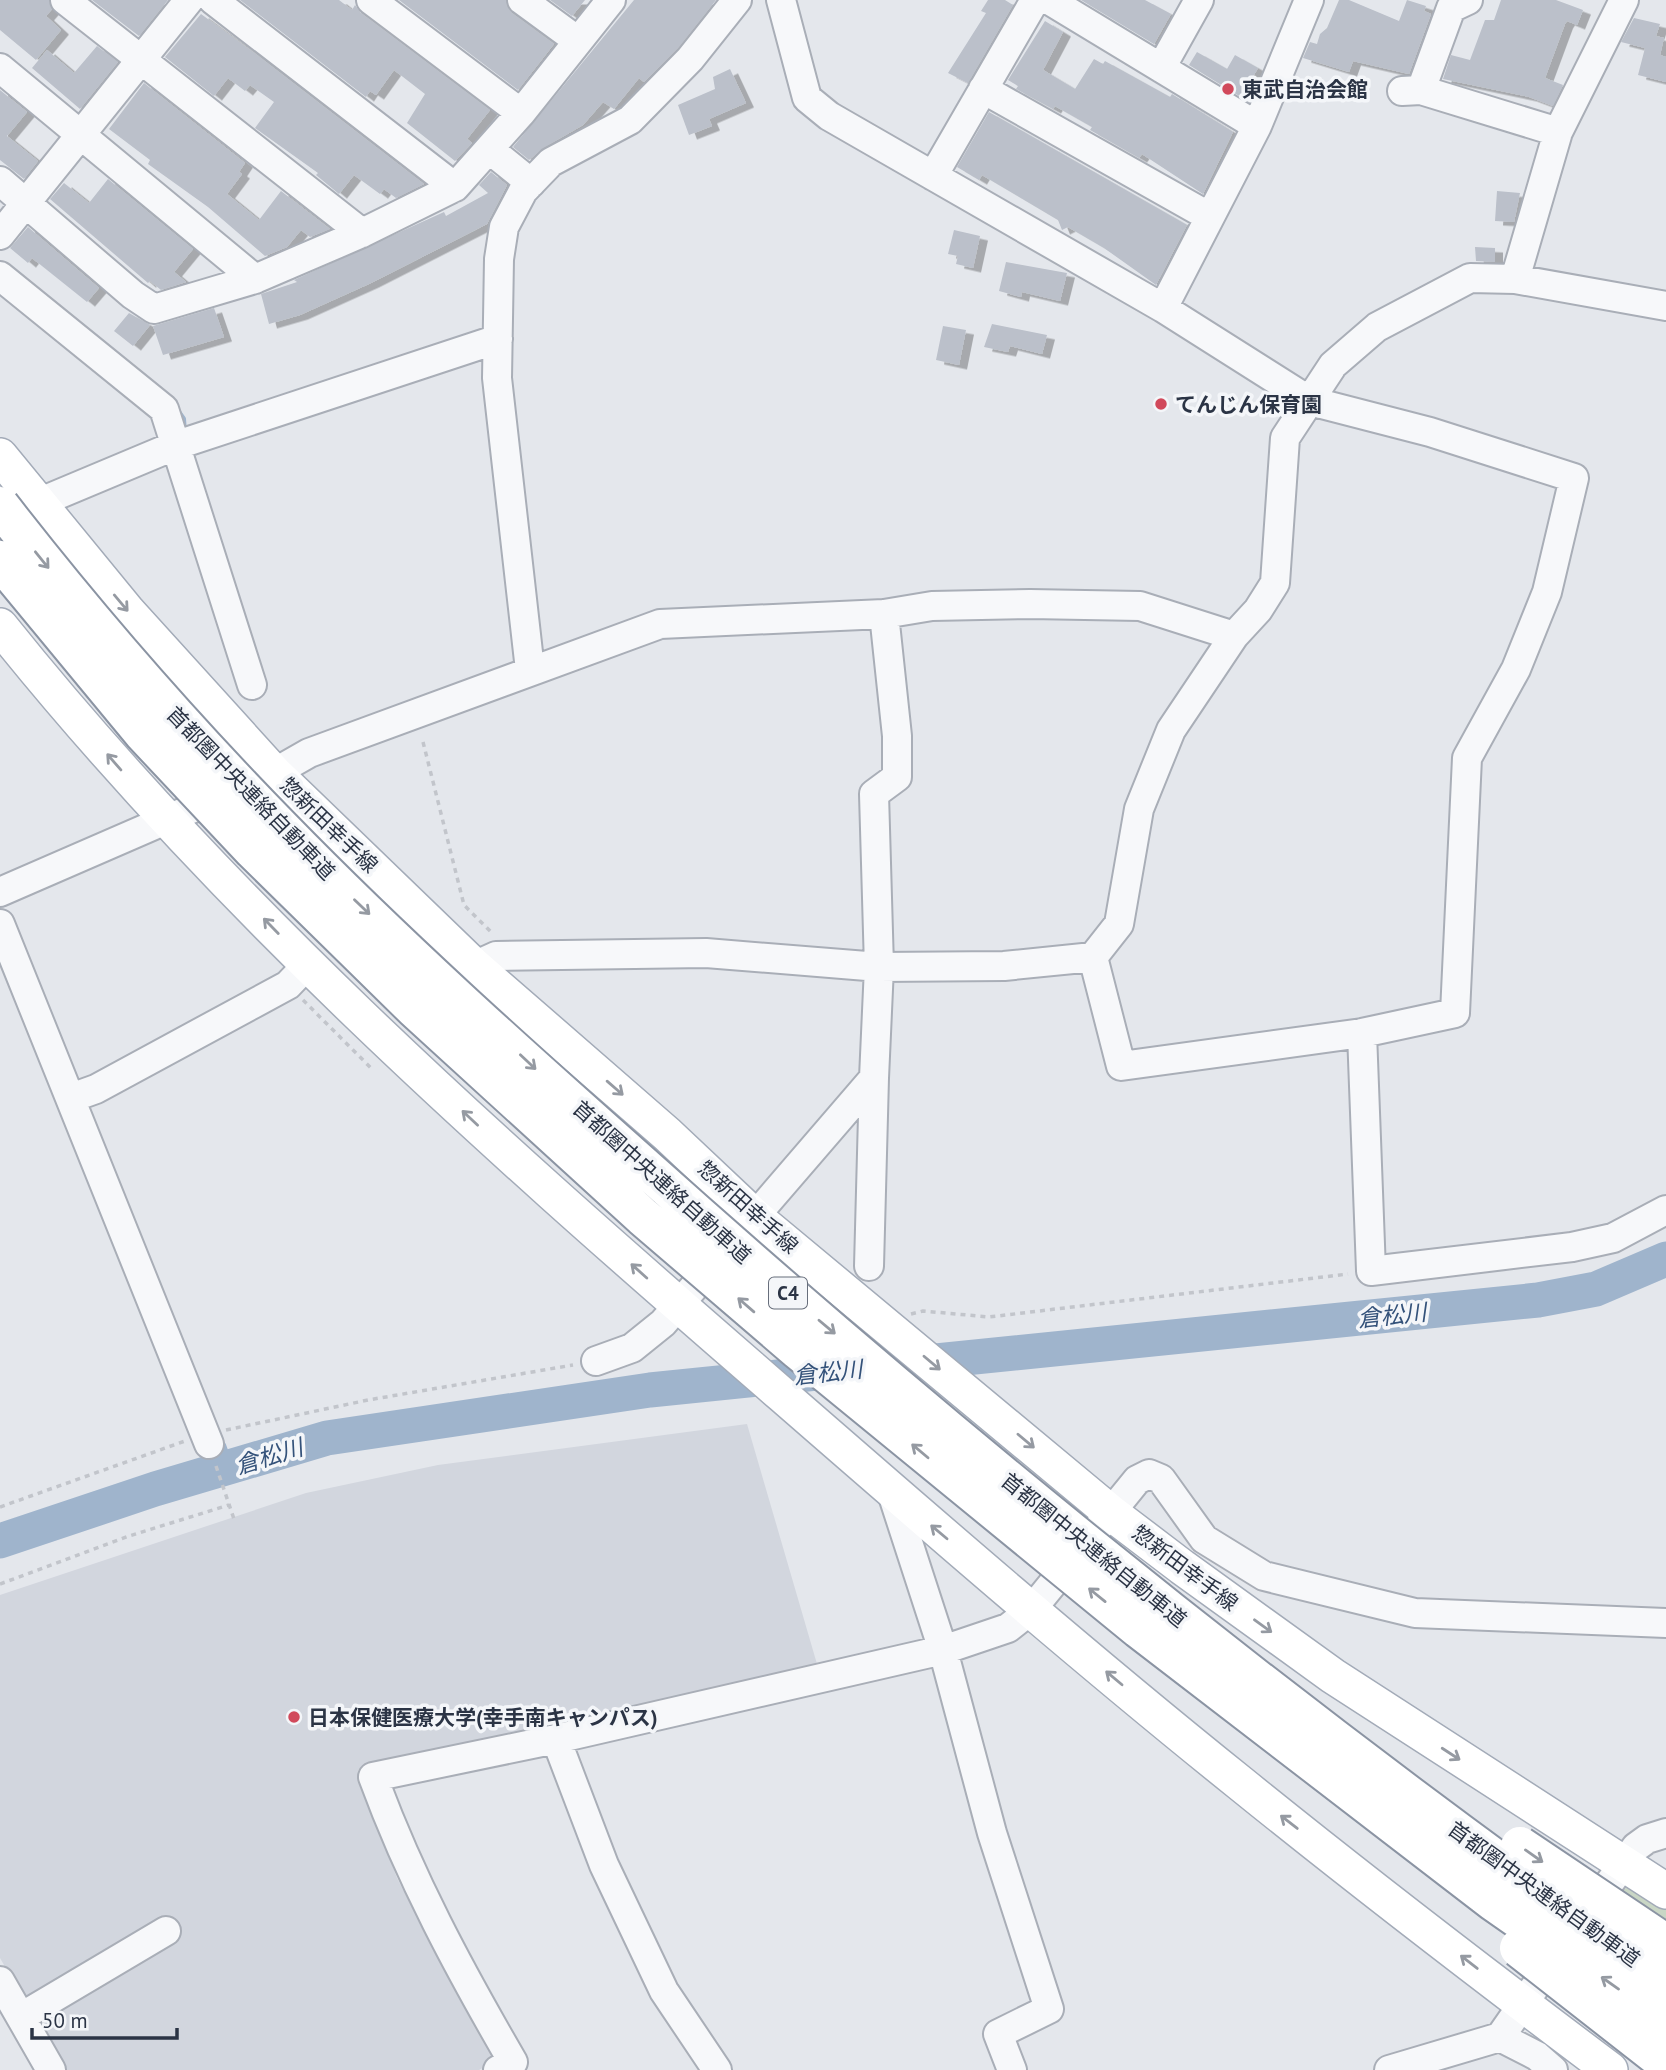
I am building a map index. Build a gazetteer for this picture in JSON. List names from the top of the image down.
{
  "streets": {
    "highway": ["首都圏中央連絡自動車道", "C4"],
    "main road": ["惣新田幸手線"]
  },
  "water": ["倉松川"],
  "places": ["東武自治会館", "てんじん保育園", "日本保健医療大学(幸手南キャンパス)"],
  "scale_bar": "50 m"
}
